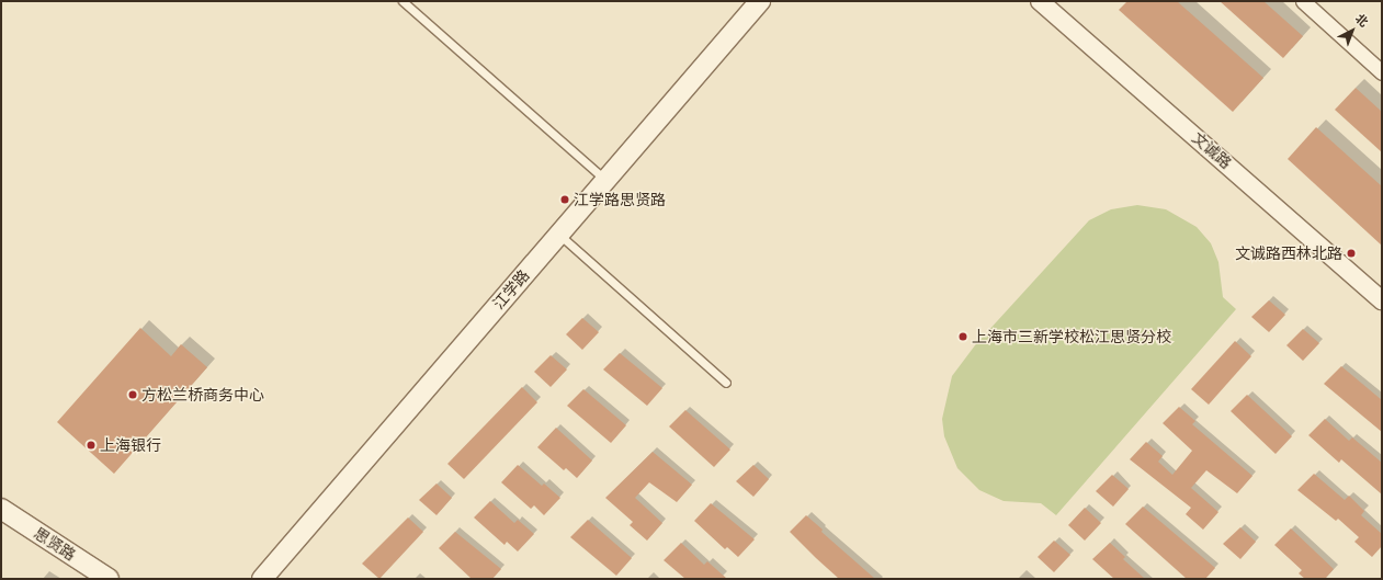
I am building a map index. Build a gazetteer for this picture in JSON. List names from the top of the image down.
{
  "streets": {
    "main road": ["江学路", "思贤路"],
    "street": ["文诚路"]
  },
  "places": [
    "江学路思贤路",
    "文诚路西林北路",
    "上海市三新学校松江思贤分校",
    "方松兰桥商务中心",
    "上海银行"
  ],
  "north": "top right"
}
